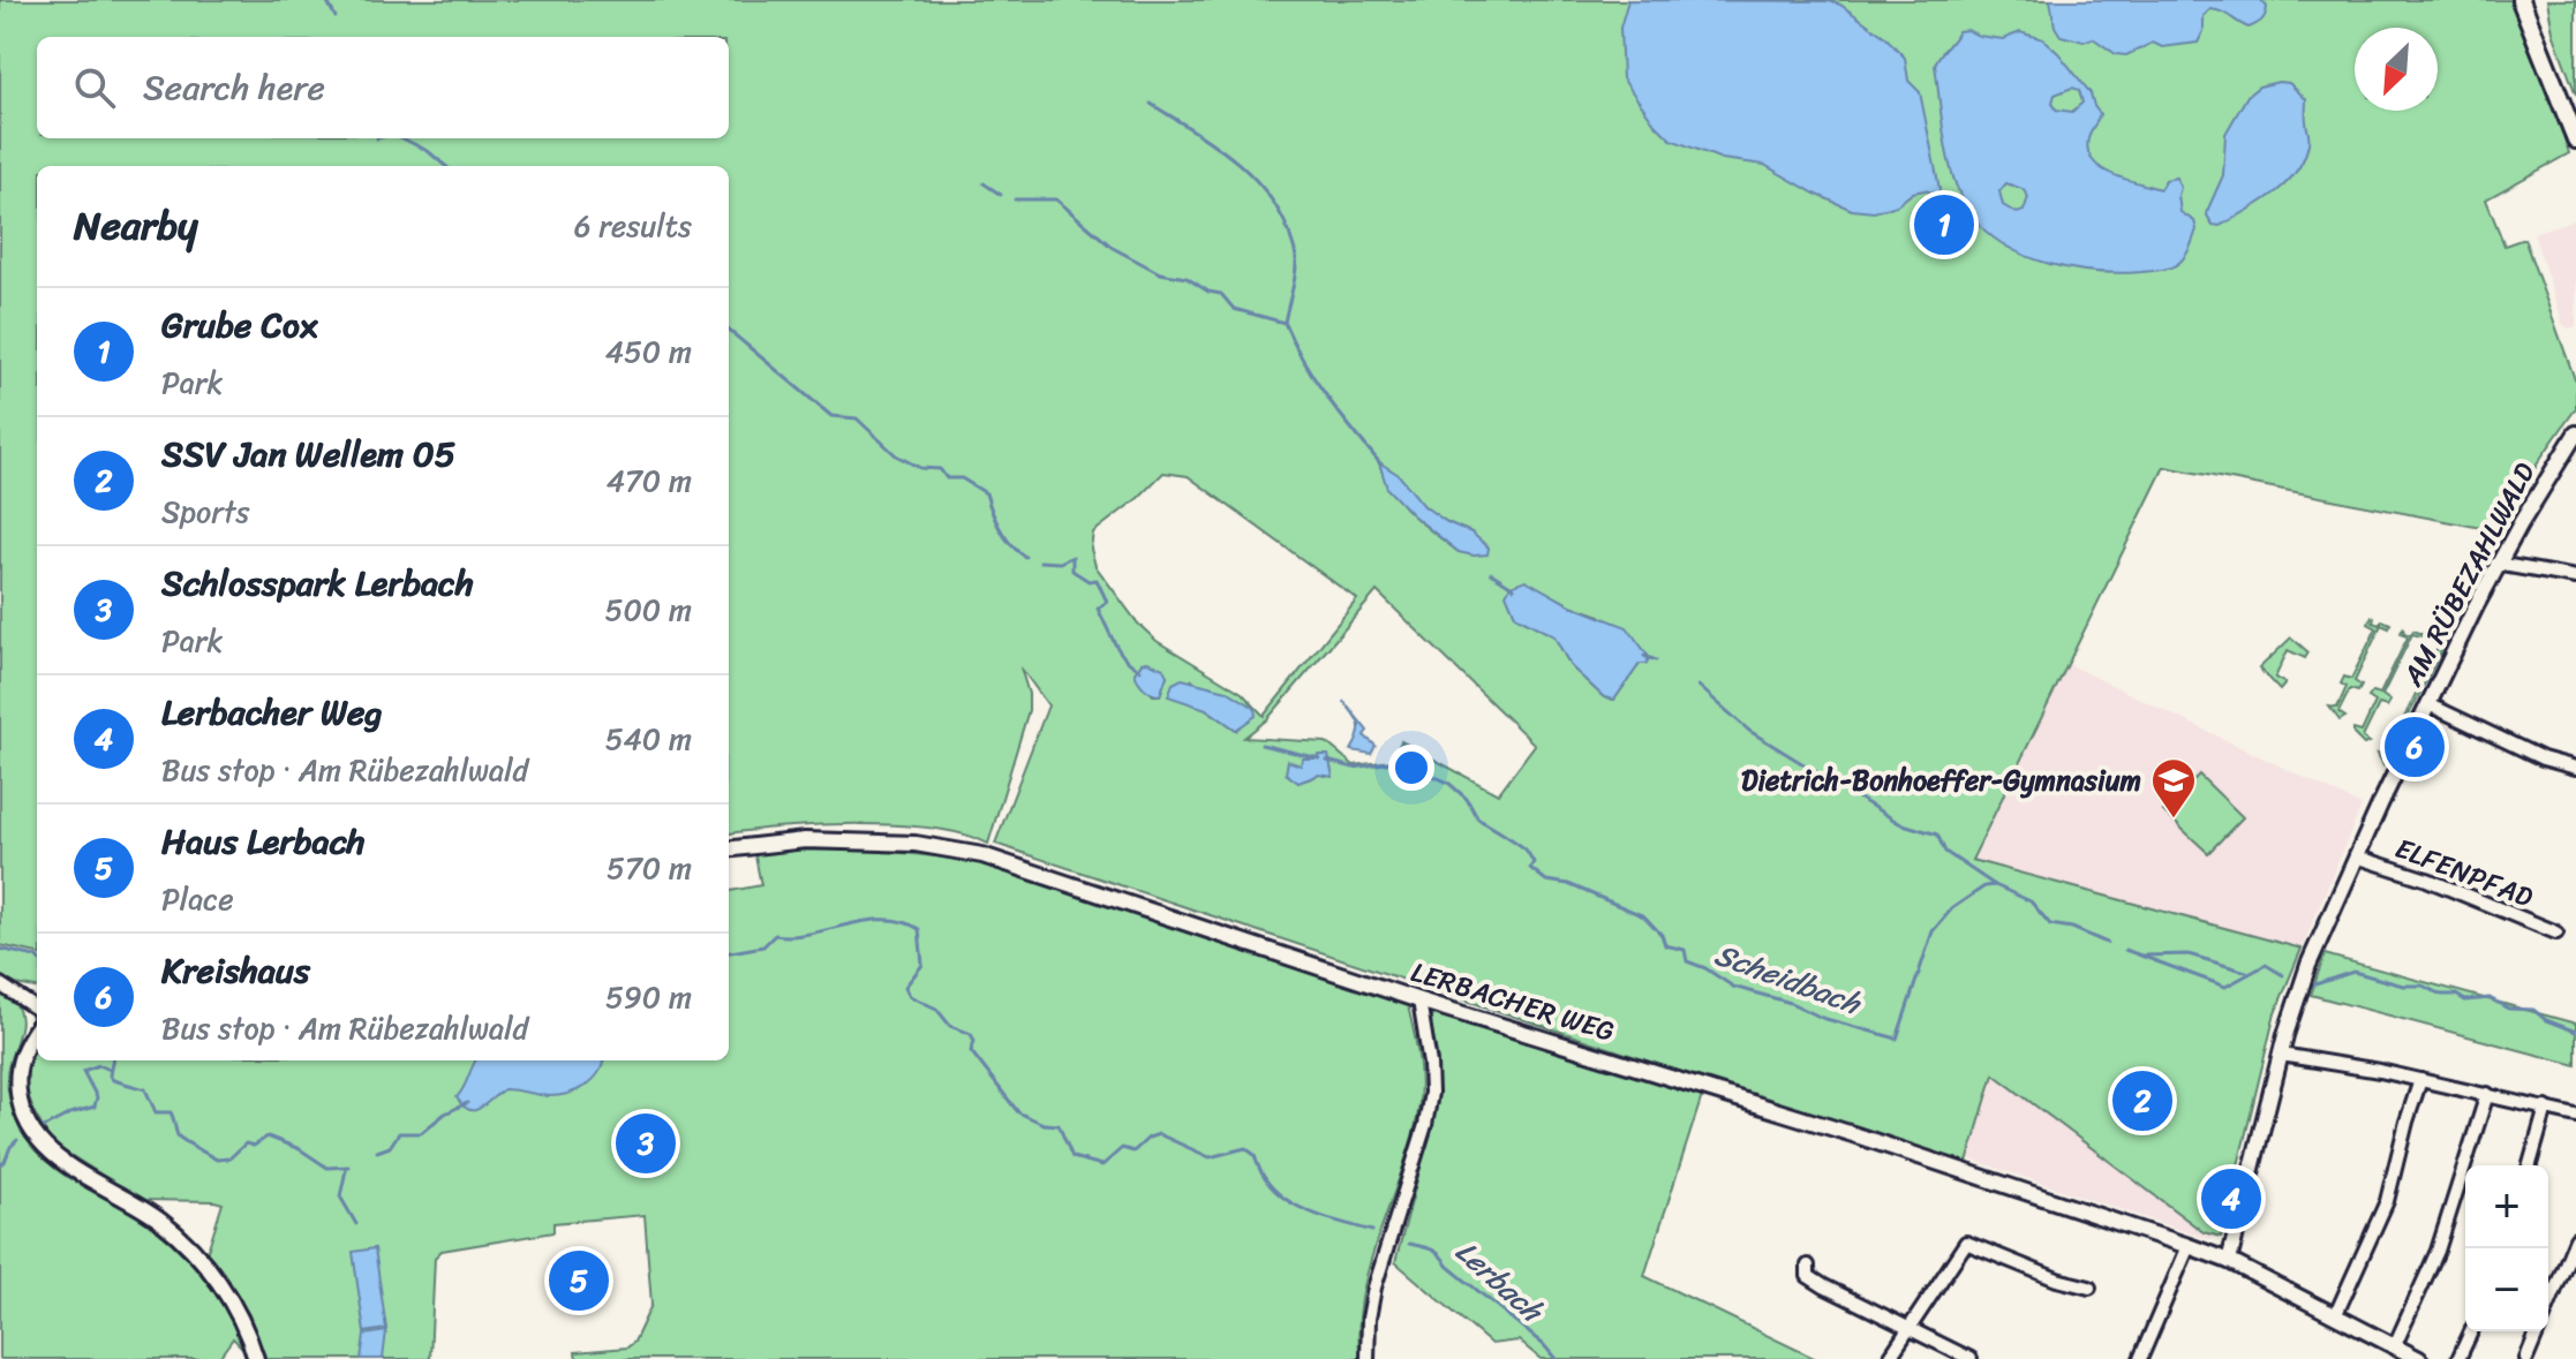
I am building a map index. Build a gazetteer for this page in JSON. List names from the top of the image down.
{
  "streets": {
    "street": ["AM RÜBEZAHLWALD", "ELFENPFAD", "LERBACHER WEG"]
  },
  "crossings": [
    ["AM RÜBEZAHLWALD", "ELFENPFAD"],
    ["AM RÜBEZAHLWALD", "LERBACHER WEG"]
  ],
  "water": ["Scheidbach", "Lerbach"],
  "places": {
    "school or university": ["Dietrich-Bonhoeffer-Gymnasium"]
  },
  "north": "bottom left",
  "page": {
    "search": "Search here",
    "heading": ["Nearby", "6 results"],
    "pins": [
      "1",
      "6",
      "2",
      "3",
      "4",
      "5"
    ],
    "list": [
      {
        "mark": "1",
        "name": "Grube Cox",
        "note": "Park",
        "value": "450 m"
      },
      {
        "mark": "2",
        "name": "SSV Jan Wellem 05",
        "note": "Sports",
        "value": "470 m"
      },
      {
        "mark": "3",
        "name": "Schlosspark Lerbach",
        "note": "Park",
        "value": "500 m"
      },
      {
        "mark": "4",
        "name": "Lerbacher Weg",
        "note": "Bus stop · Am Rübezahlwald",
        "value": "540 m"
      },
      {
        "mark": "5",
        "name": "Haus Lerbach",
        "note": "Place",
        "value": "570 m"
      },
      {
        "mark": "6",
        "name": "Kreishaus",
        "note": "Bus stop · Am Rübezahlwald",
        "value": "590 m"
      }
    ],
    "map_buttons": ["+", "−"]
  }
}
